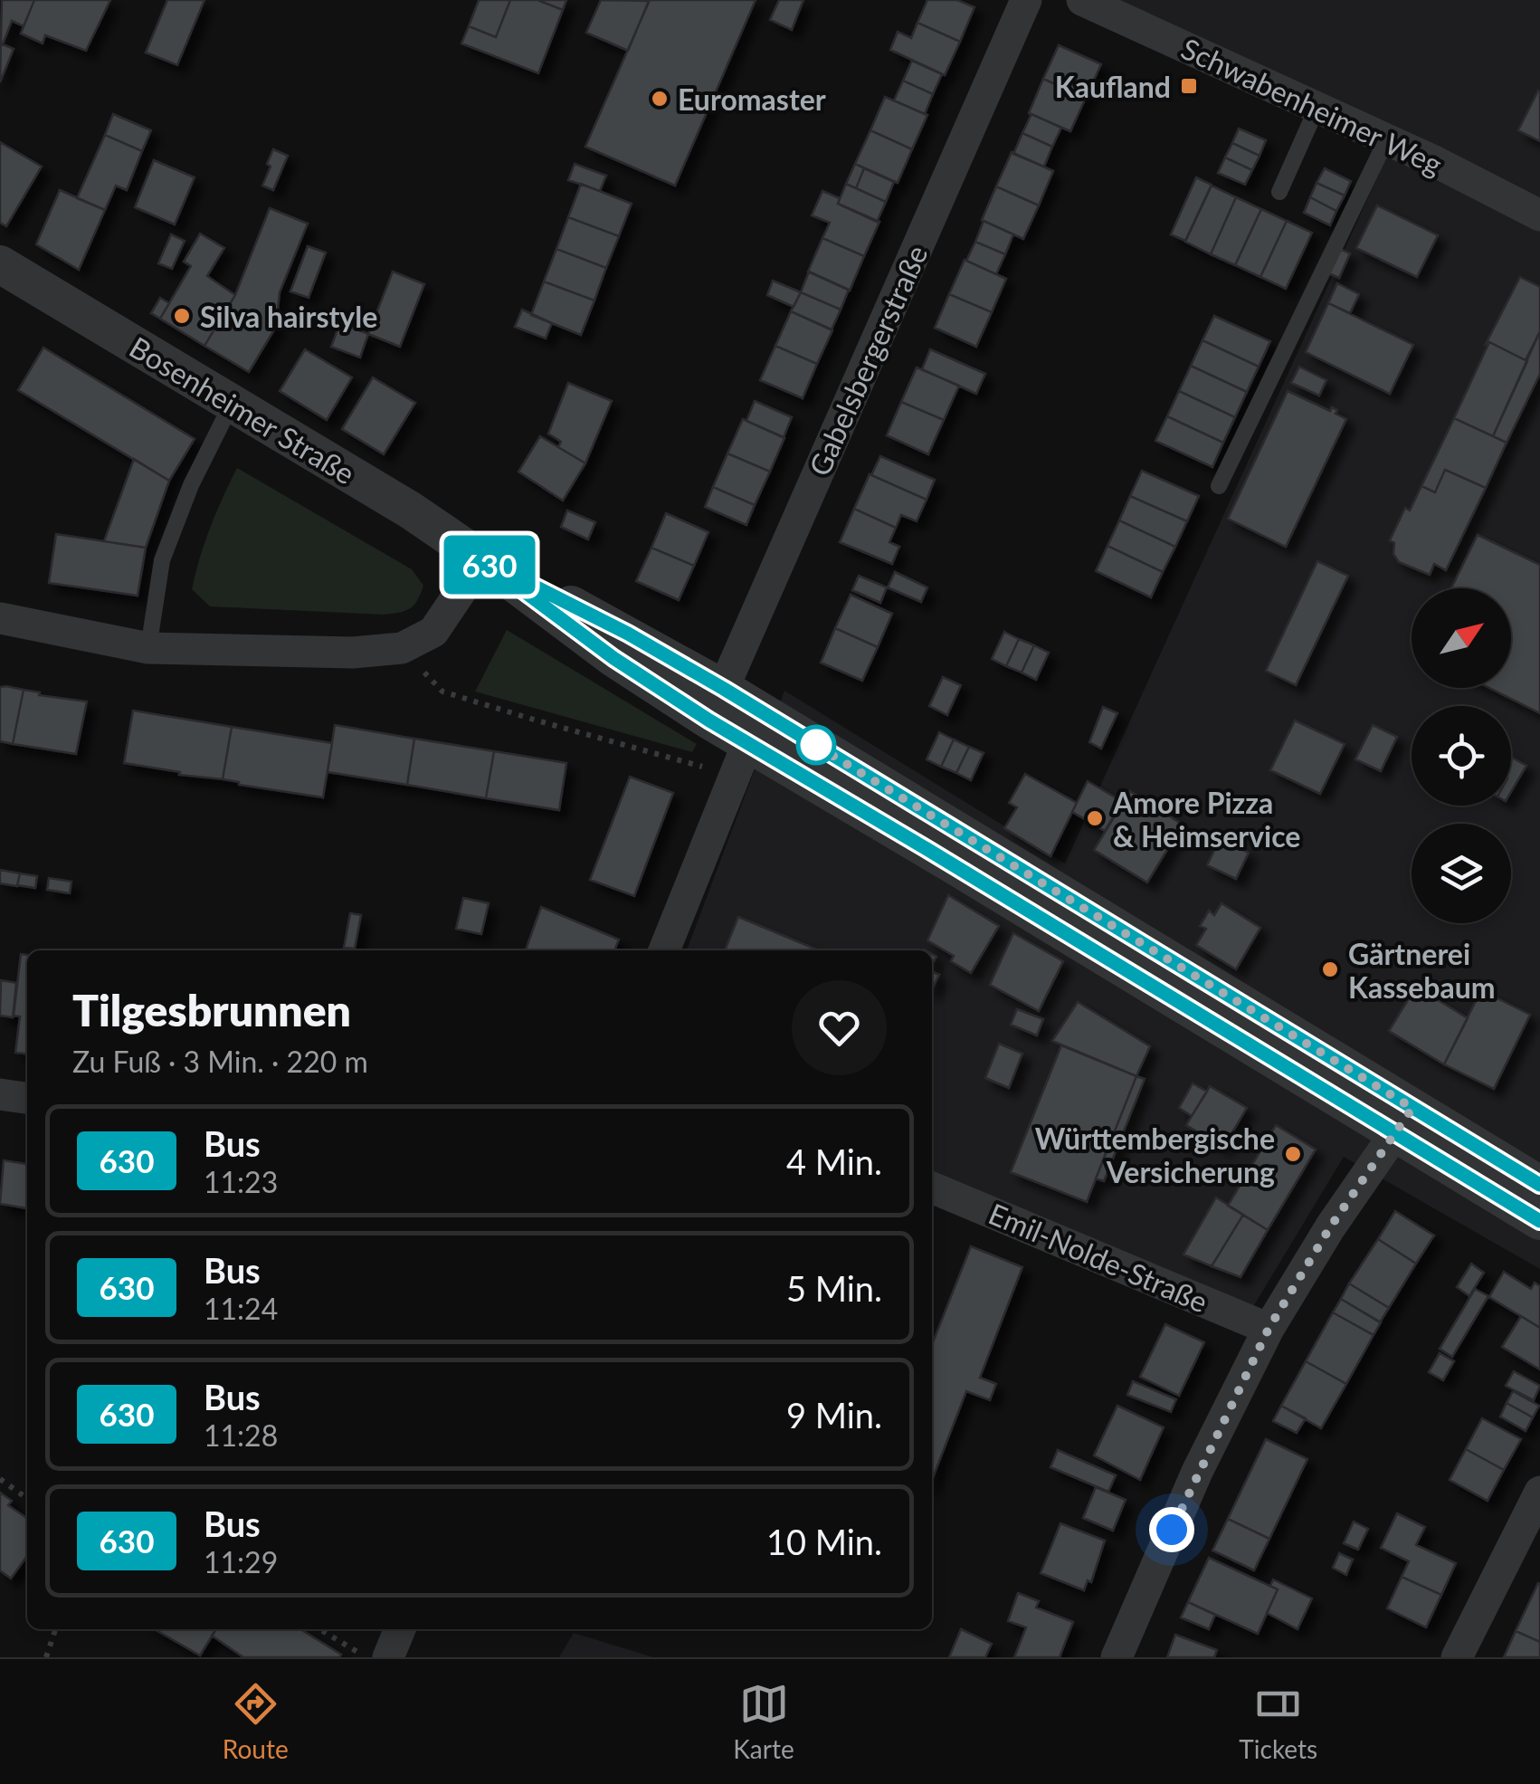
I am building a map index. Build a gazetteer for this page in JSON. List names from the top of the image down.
{
  "streets": {
    "street": [
      "Schwabenheimer Weg",
      "Gabelsbergerstraße",
      "Bosenheimer Straße",
      "Emil-Nolde-Straße"
    ]
  },
  "crossings": [
    ["Gabelsbergerstraße", "Bosenheimer Straße"]
  ],
  "places": {
    "transit": ["Kaufland"],
    "other": [
      "Euromaster",
      "Silva hairstyle",
      "Amore Pizza & Heimservice",
      "Gärtnerei Kassebaum",
      "Württembergische Versicherung"
    ]
  },
  "lines": ["bus line 630"],
  "north": "top right",
  "page": {
    "on_map": "630",
    "heading": ["Tilgesbrunnen", "Zu Fuß · 3 Min. · 220 m"],
    "list": [
      {
        "mark": "630",
        "name": "Bus",
        "note": "11:23",
        "value": "4 Min."
      },
      {
        "mark": "630",
        "name": "Bus",
        "note": "11:24",
        "value": "5 Min."
      },
      {
        "mark": "630",
        "name": "Bus",
        "note": "11:28",
        "value": "9 Min."
      },
      {
        "mark": "630",
        "name": "Bus",
        "note": "11:29",
        "value": "10 Min."
      }
    ],
    "tabs": ["Route", "Karte", "Tickets"]
  }
}
